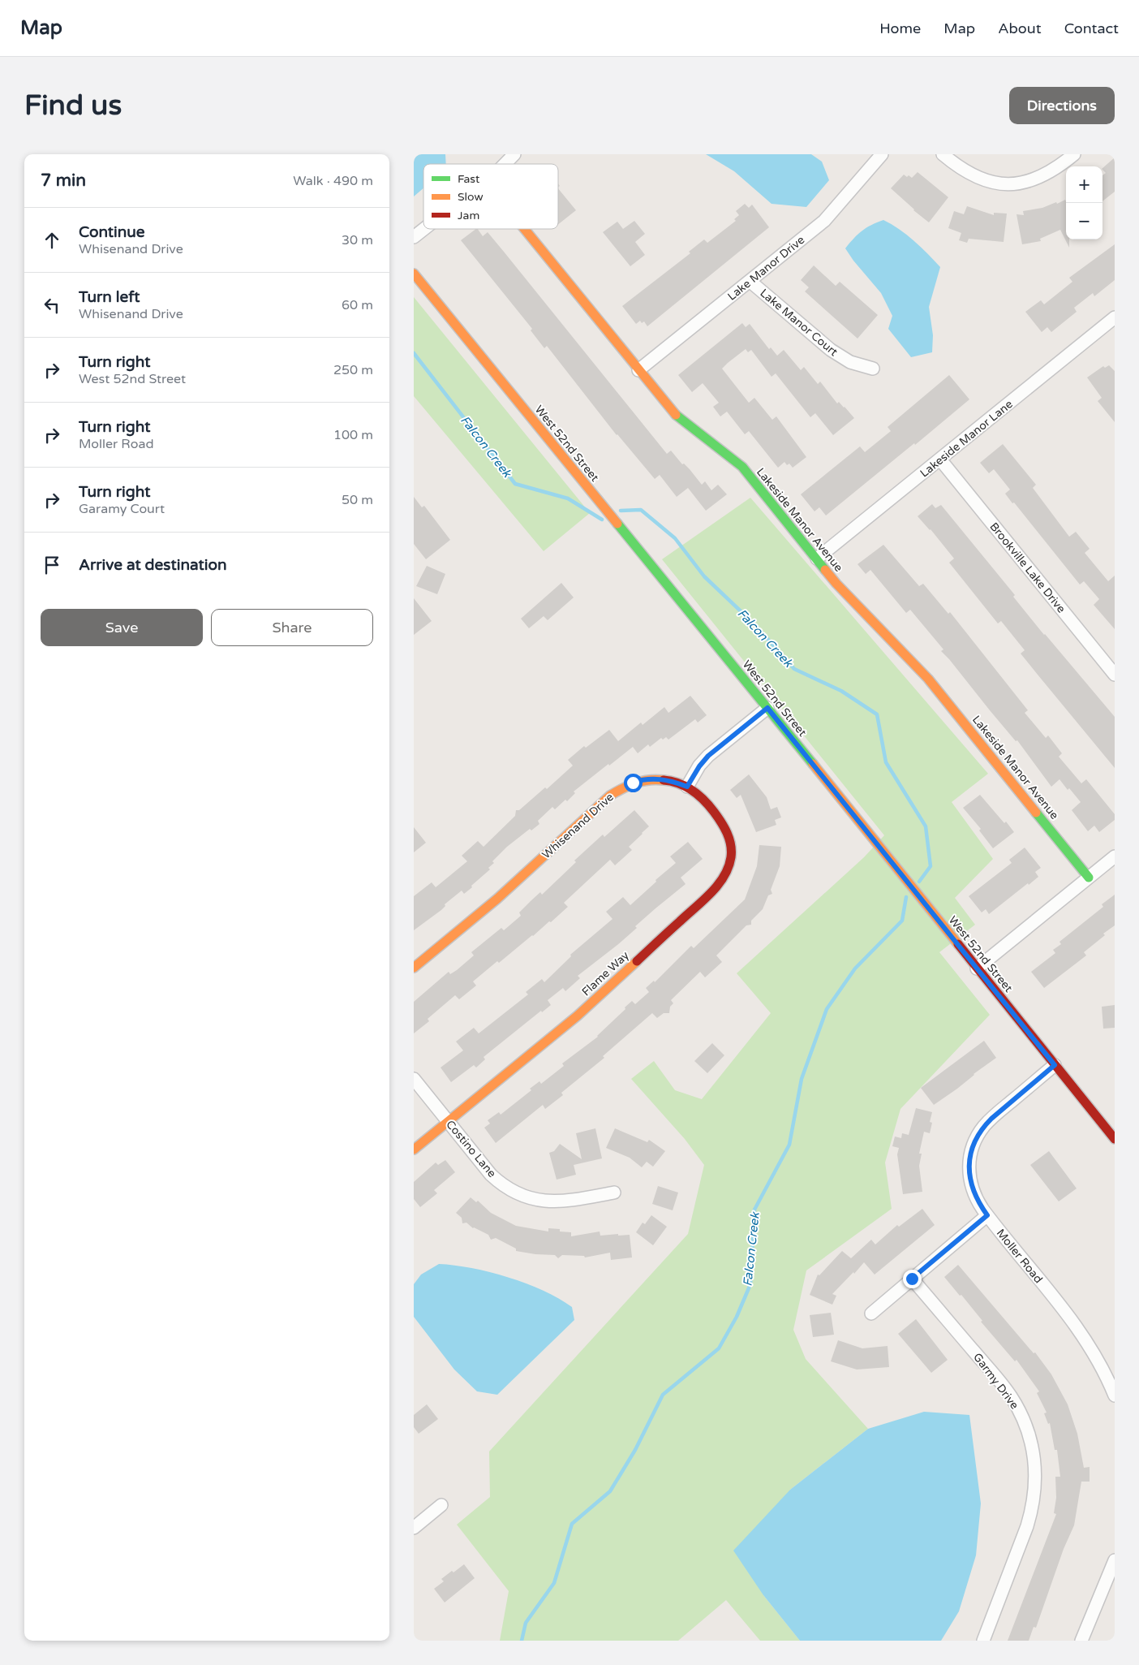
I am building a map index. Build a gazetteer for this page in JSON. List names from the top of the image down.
{
  "streets": {
    "street": [
      "Lake Manor Drive",
      "Lake Manor Court",
      "Lakeside Manor Lane",
      "West 52nd Street",
      "Lakeside Manor Avenue",
      "Brookville Lake Drive",
      "Whisenand Drive",
      "Flame Way",
      "Costino Lane",
      "Moller Road",
      "Garmy Drive"
    ]
  },
  "crossings": [
    ["Lake Manor Drive", "Lake Manor Court"],
    ["Lake Manor Drive", "Lakeside Manor Avenue"],
    ["Lakeside Manor Lane", "Lakeside Manor Avenue"],
    ["Lakeside Manor Lane", "Brookville Lake Drive"],
    ["West 52nd Street", "Moller Road"],
    ["Whisenand Drive", "Flame Way"],
    ["Flame Way", "Costino Lane"]
  ],
  "water": ["Falcon Creek"],
  "legend": ["Fast", "Slow", "Jam"],
  "page": {
    "header": "Map",
    "nav": [
      "Home",
      "Map",
      "About",
      "Contact"
    ],
    "buttons": [
      "Directions",
      ["Save", "Share"]
    ],
    "title": "Find us",
    "heading": ["7 min", "Walk · 490 m"],
    "map_buttons": ["+", "−"],
    "list": [
      ["Continue", "Whisenand Drive", "30 m"],
      ["Turn left", "Whisenand Drive", "60 m"],
      ["Turn right", "West 52nd Street", "250 m"],
      ["Turn right", "Moller Road", "100 m"],
      ["Turn right", "Garamy Court", "50 m"],
      "Arrive at destination"
    ]
  }
}
